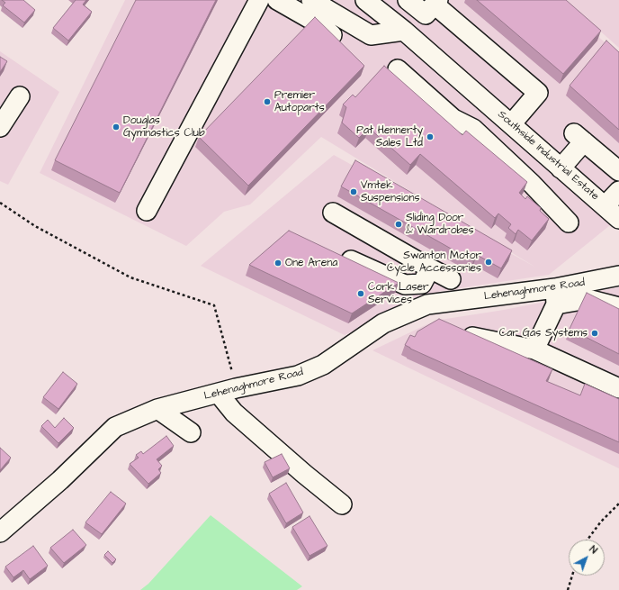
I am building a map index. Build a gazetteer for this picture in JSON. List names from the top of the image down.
{
  "streets": {
    "street": ["Southside Industrial Estate", "Lehenaghmore Road"]
  },
  "places": [
    "Premier Autoparts",
    "Douglas Gymnastics Club",
    "Pat Hennerty Sales Ltd",
    "Vmtek Suspensions",
    "Sliding Door & Wardrobes",
    "Swanton Motor Cycle Accessories",
    "One Arena",
    "Cork Laser Services",
    "Car Gas Systems"
  ],
  "north": "top right"
}
